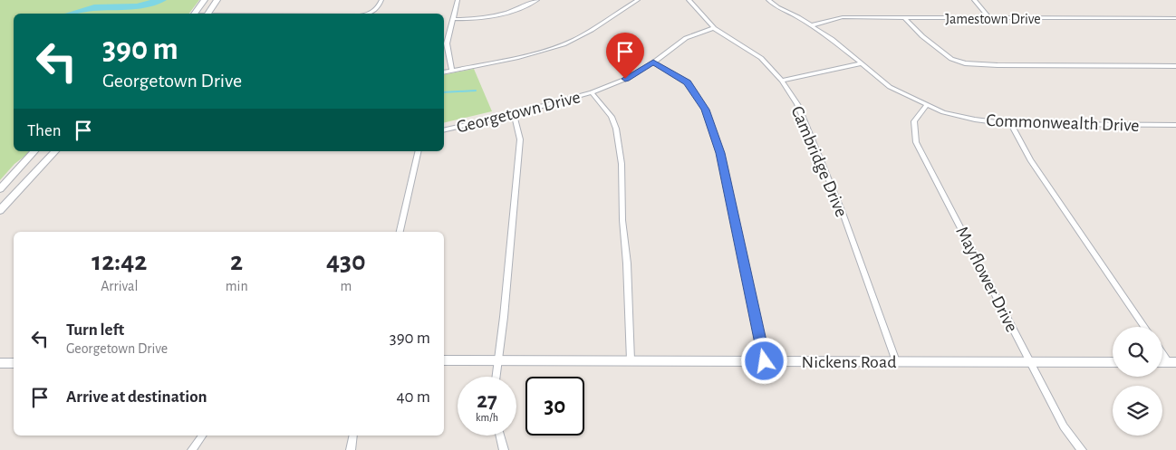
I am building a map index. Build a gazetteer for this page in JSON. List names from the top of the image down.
{
  "streets": {
    "street": [
      "Jamestown Drive",
      "Georgetown Drive",
      "Commonwealth Drive",
      "Cambridge Drive",
      "Mayflower Drive",
      "Nickens Road"
    ]
  },
  "crossings": [
    ["Jamestown Drive", "Commonwealth Drive"],
    ["Georgetown Drive", "Cambridge Drive"],
    ["Commonwealth Drive", "Mayflower Drive"],
    ["Cambridge Drive", "Nickens Road"],
    ["Mayflower Drive", "Nickens Road"]
  ],
  "page": {
    "turn": ["390 m", "Georgetown Drive"],
    "then": "Then",
    "eta": [
      "12:42",
      "Arrival",
      "2",
      "min",
      "430",
      "m"
    ],
    "list": [
      {
        "name": "Turn left",
        "note": "Georgetown Drive",
        "value": "390 m"
      },
      {
        "name": "Arrive at destination",
        "value": "40 m"
      }
    ],
    "speed": "27 km/h",
    "limit": "30"
  }
}
